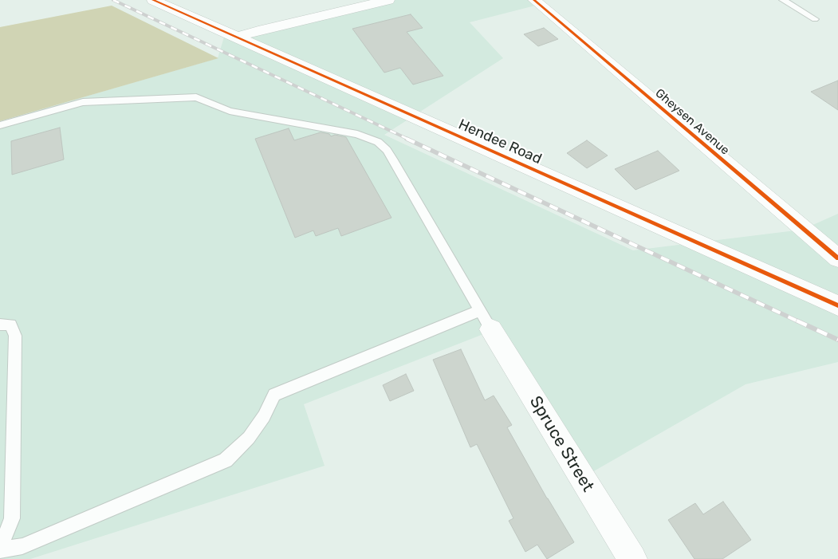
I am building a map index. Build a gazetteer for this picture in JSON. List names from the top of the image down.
{
  "streets": {
    "street": ["Gheysen Avenue", "Hendee Road", "Spruce Street"]
  }
}
